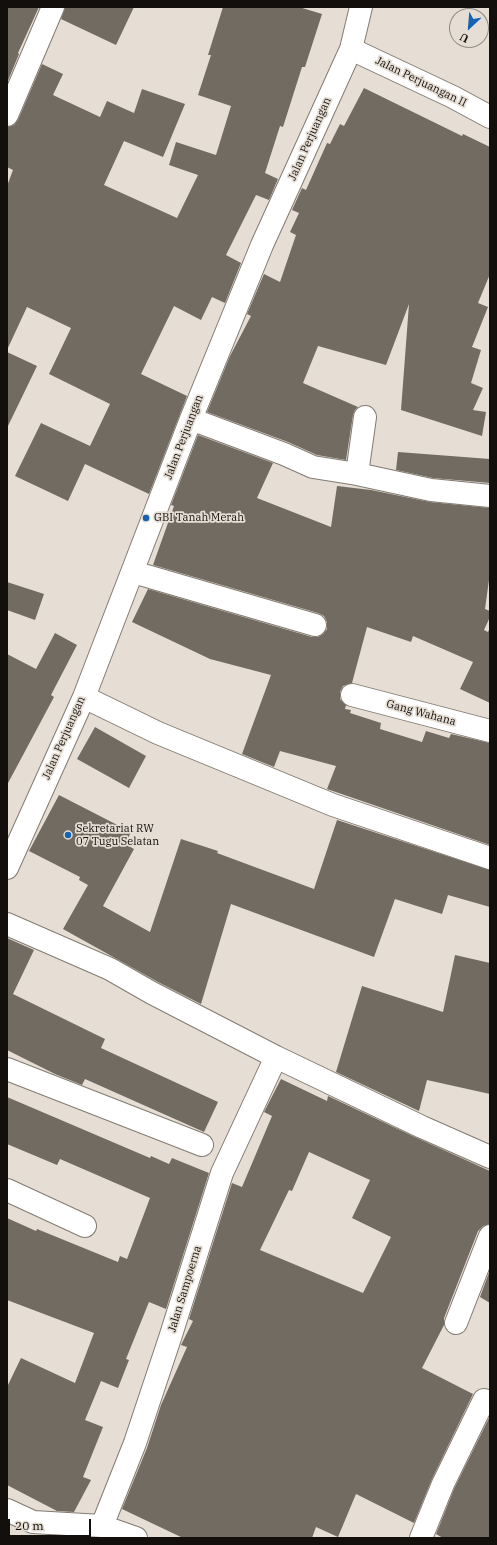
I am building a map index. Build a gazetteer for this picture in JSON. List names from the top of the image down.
{
  "streets": {
    "street": [
      "Jalan Perjuangan II",
      "Jalan Perjuangan",
      "Gang Wahana",
      "Jalan Sampoerna"
    ]
  },
  "crossings": [
    ["Jalan Perjuangan II", "Jalan Perjuangan"]
  ],
  "places": ["GBI Tanah Merah", "Sekretariat RW 07 Tugu Selatan"],
  "scale_bar": "20 m",
  "north": "bottom left"
}
